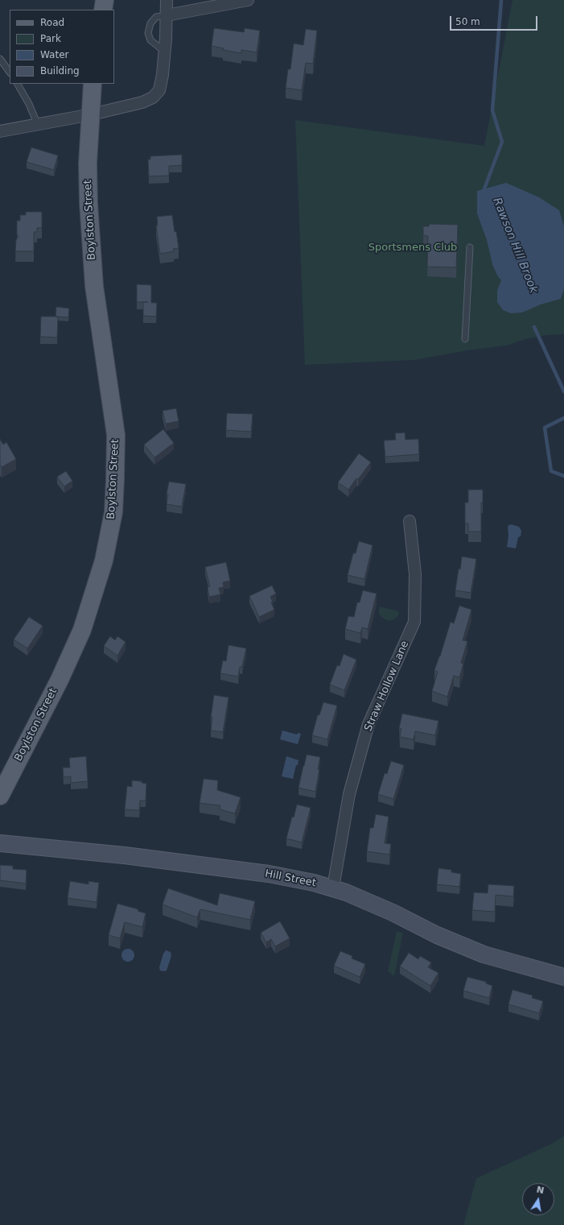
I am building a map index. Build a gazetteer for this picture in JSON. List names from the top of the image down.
{
  "streets": {
    "main road": ["Boylston Street"],
    "street": ["Straw Hollow Lane", "Hill Street"]
  },
  "crossings": [
    ["Straw Hollow Lane", "Hill Street"]
  ],
  "water": ["Rawson Hill Brook"],
  "parks": ["Sportsmens Club"],
  "legend": [
    "Road",
    "Park",
    "Water",
    "Building"
  ],
  "scale_bar": "50 m",
  "north": "top"
}
